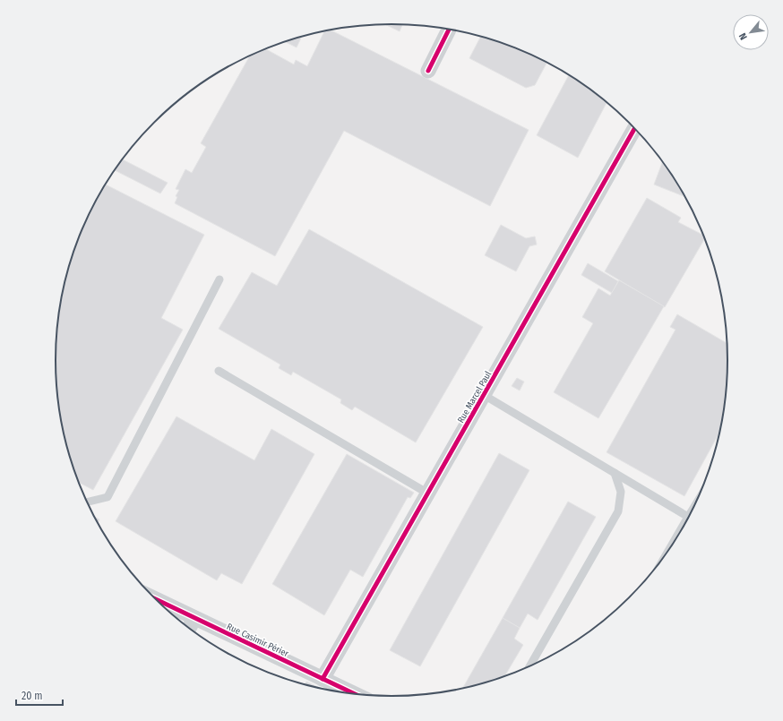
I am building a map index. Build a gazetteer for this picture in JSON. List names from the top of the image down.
{
  "streets": {
    "street": ["Rue Marcel Paul", "Rue Casimir Périer"]
  },
  "crossings": [
    ["Rue Marcel Paul", "Rue Casimir Périer"]
  ],
  "scale_bar": "20 m",
  "north": "bottom left"
}
